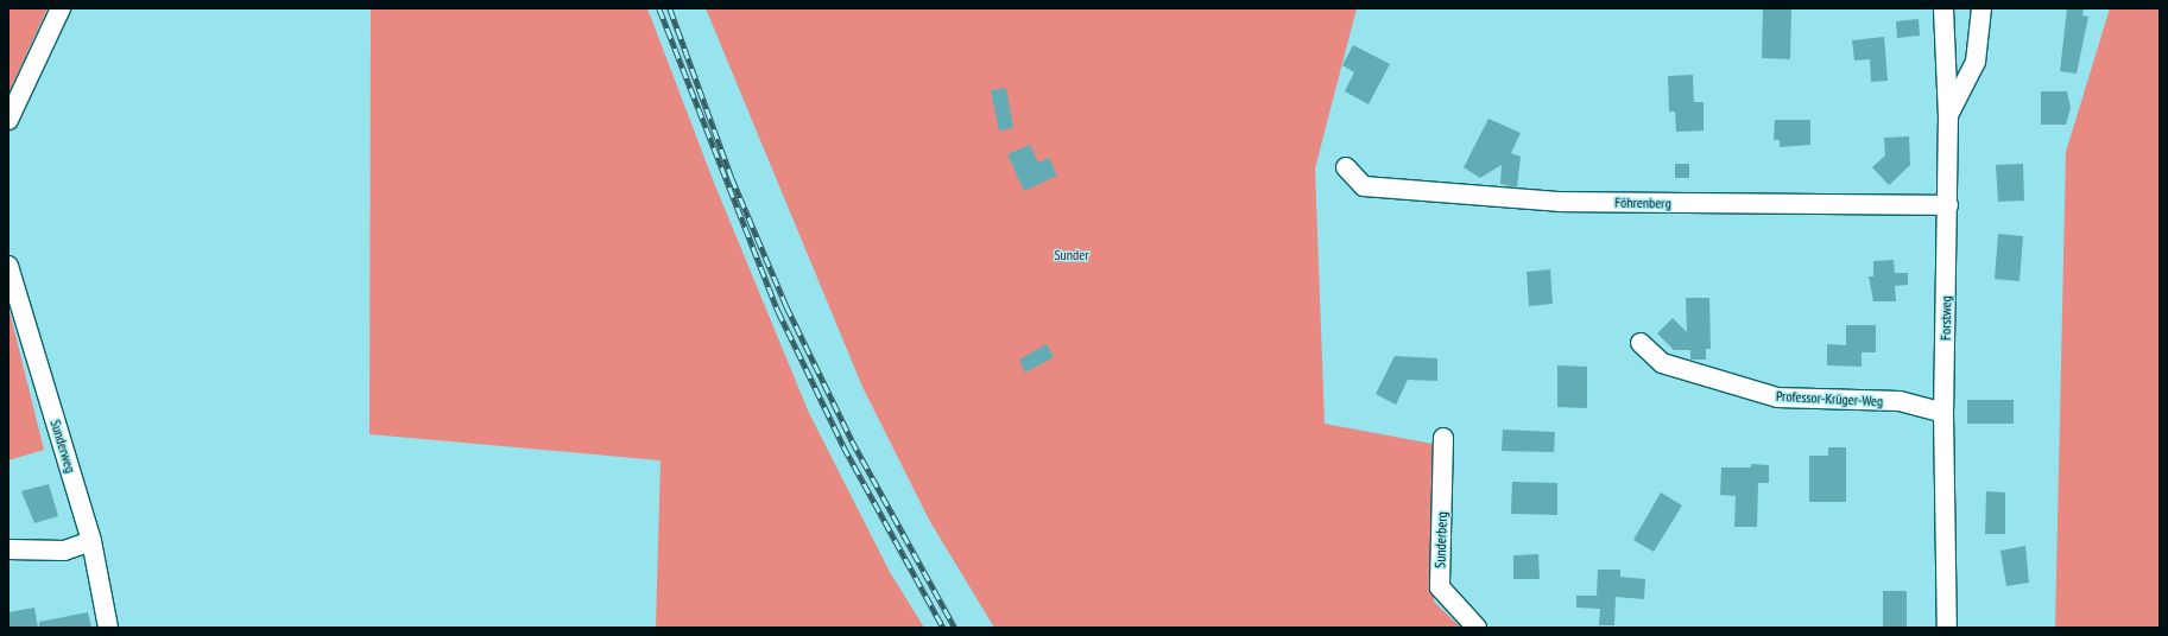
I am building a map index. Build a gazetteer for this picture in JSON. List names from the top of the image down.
{
  "streets": {
    "street": [
      "Föhrenberg",
      "Forstweg",
      "Professor-Krüger-Weg",
      "Sunderweg",
      "Sunderberg"
    ]
  },
  "crossings": [
    ["Föhrenberg", "Forstweg"],
    ["Forstweg", "Professor-Krüger-Weg"]
  ],
  "parks": ["Sunder"]
}
